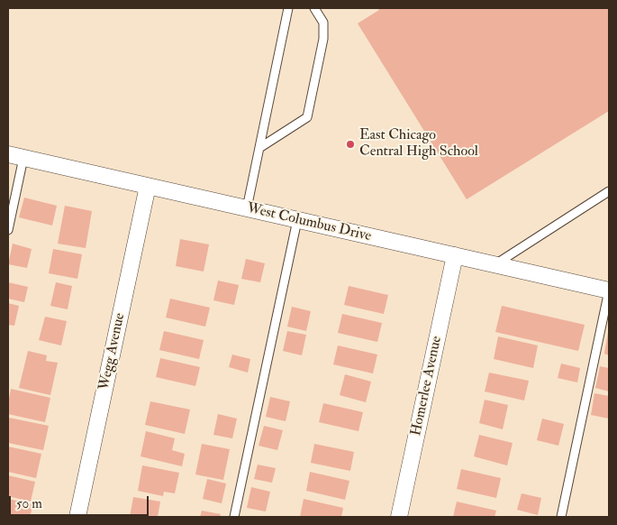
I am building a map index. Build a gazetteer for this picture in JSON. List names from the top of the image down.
{
  "streets": {
    "street": ["West Columbus Drive", "Wegg Avenue", "Homerlee Avenue"]
  },
  "crossings": [
    ["West Columbus Drive", "Wegg Avenue"],
    ["West Columbus Drive", "Homerlee Avenue"]
  ],
  "places": ["East Chicago Central High School"],
  "scale_bar": "50 m"
}
